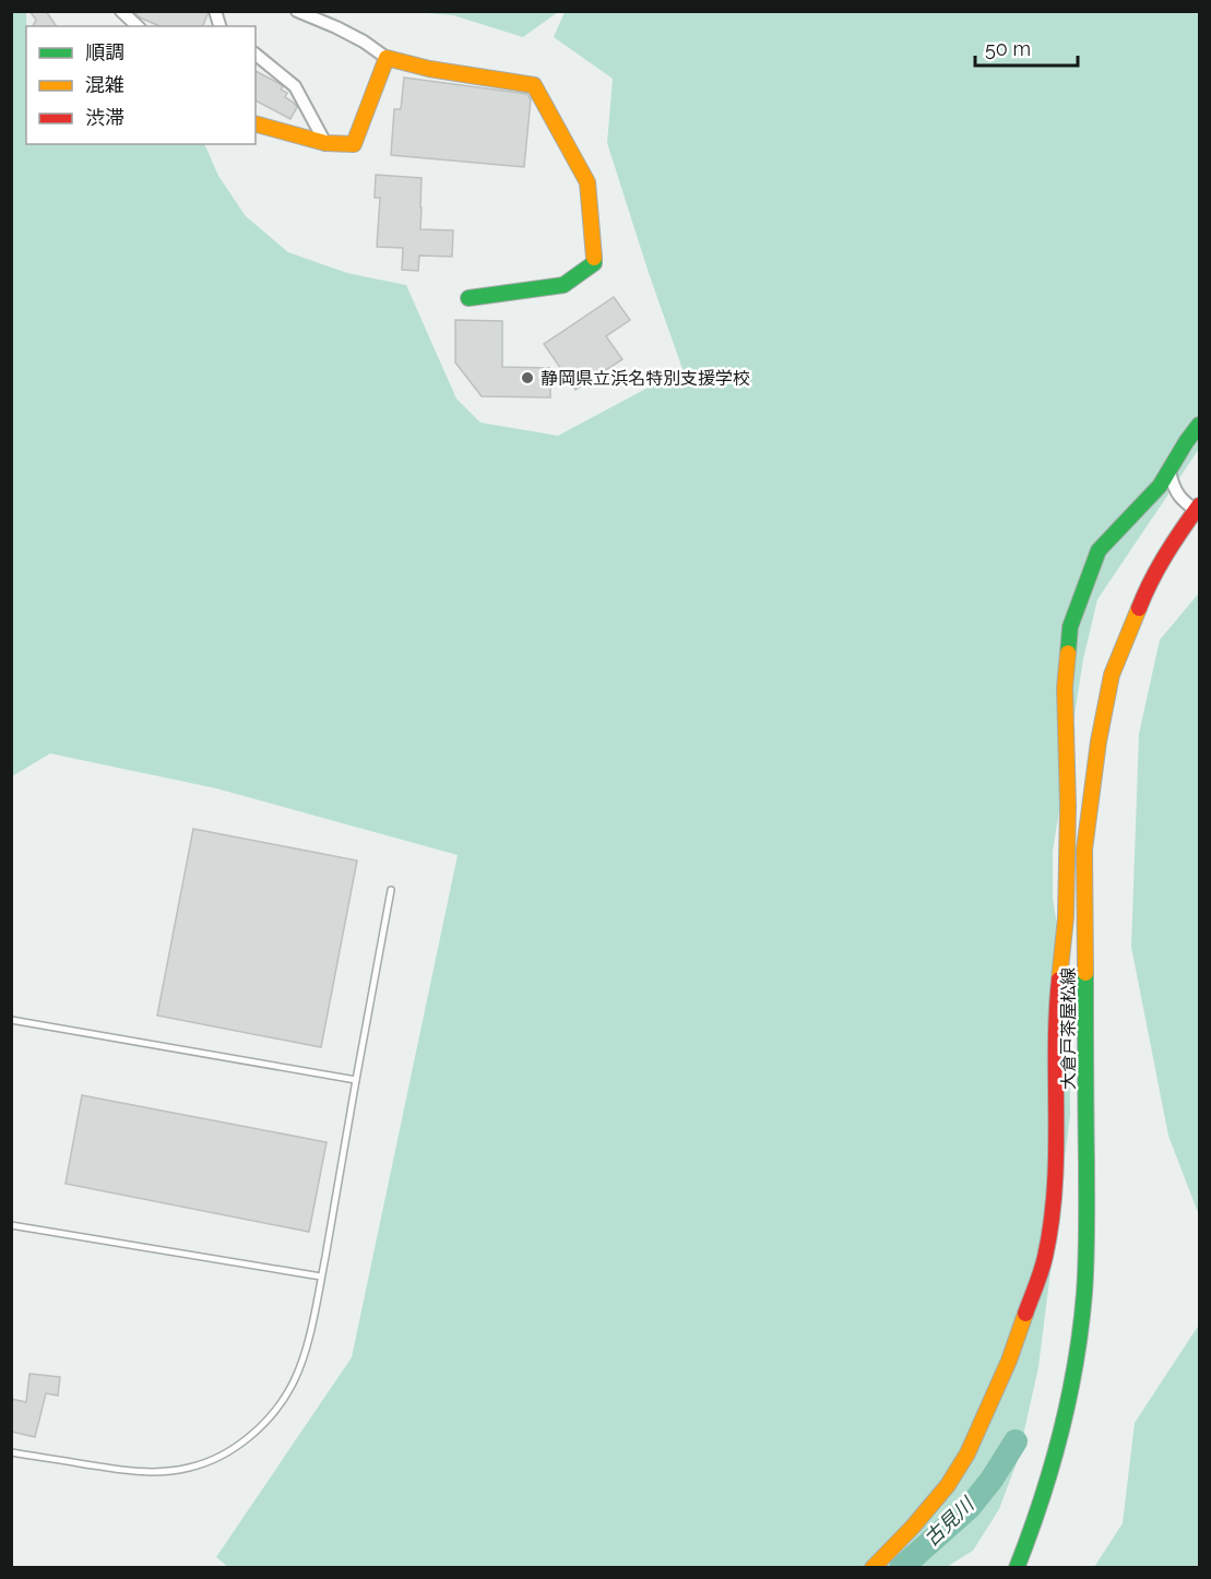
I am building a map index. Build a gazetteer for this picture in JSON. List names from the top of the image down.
{
  "streets": {
    "street": ["大倉戸茶屋松線"]
  },
  "water": ["古見川"],
  "places": ["静岡県立浜名特別支援学校"],
  "legend": ["順調", "混雑", "渋滞"],
  "scale_bar": "50 m"
}
